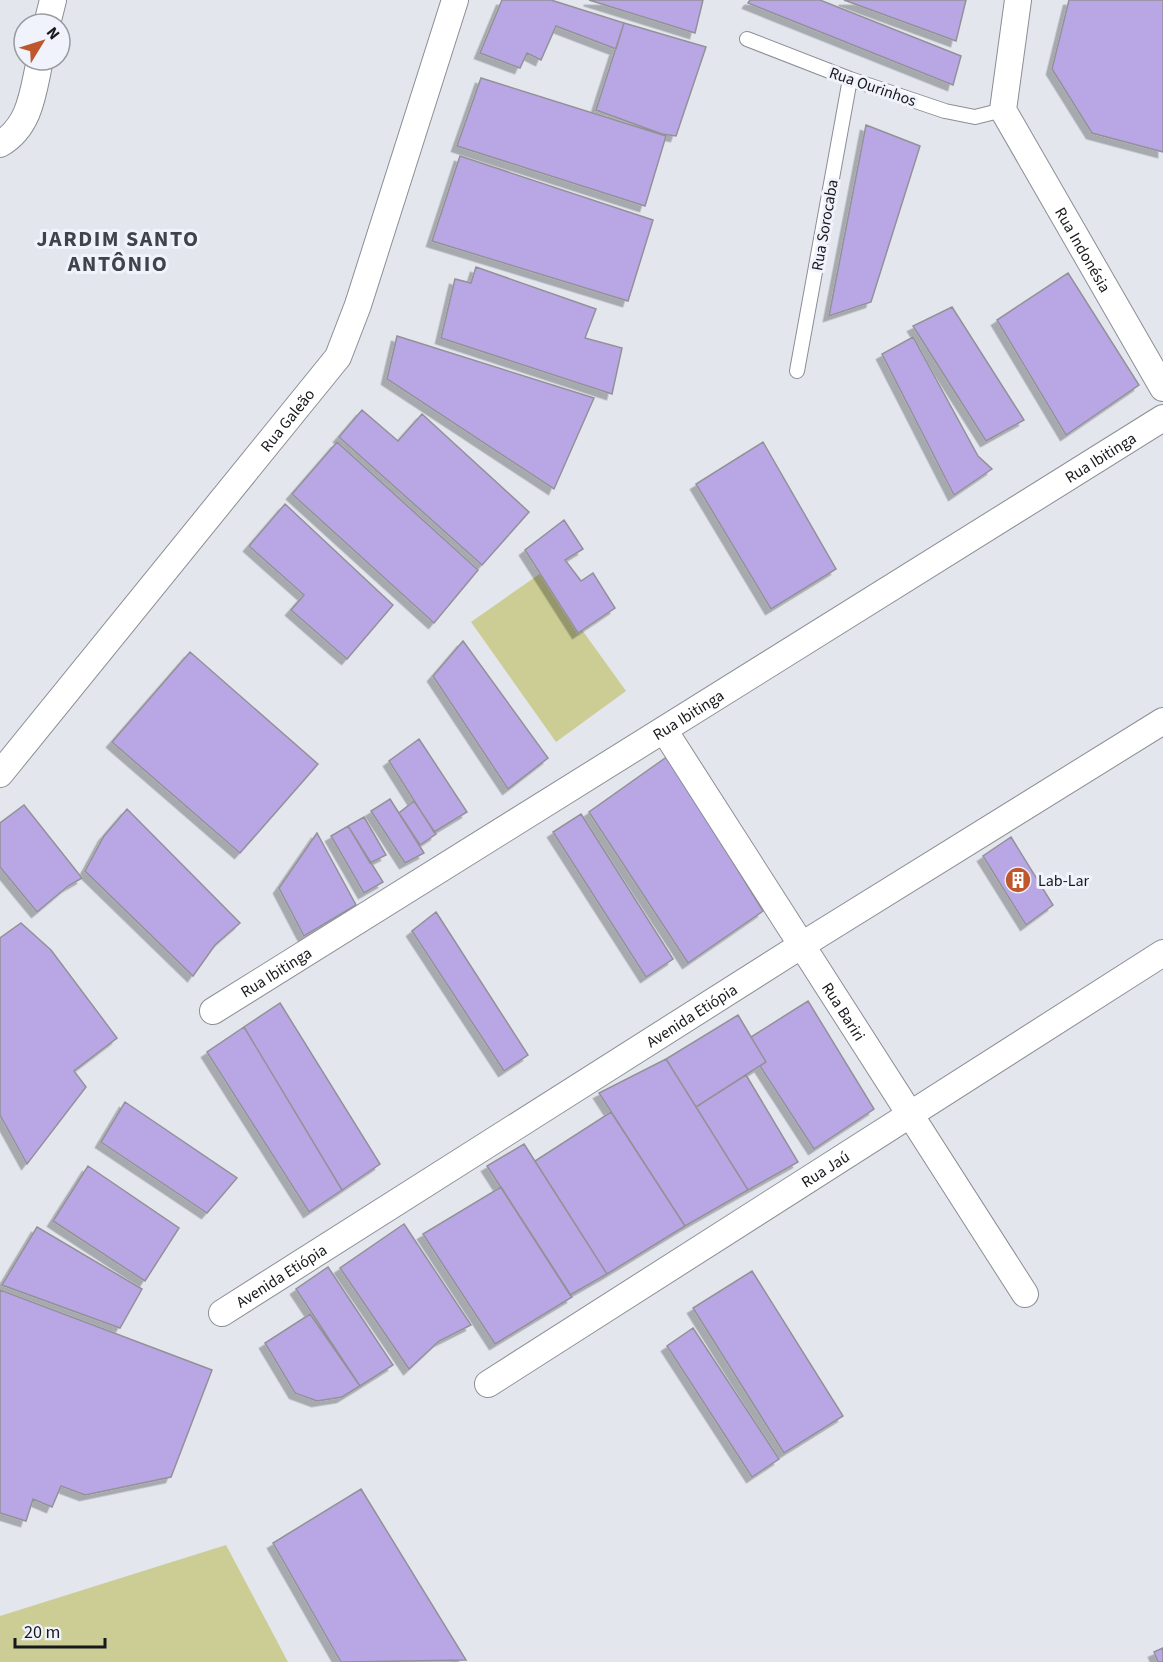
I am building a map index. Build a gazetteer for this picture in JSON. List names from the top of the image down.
{
  "streets": {
    "street": [
      "Rua Indonésia",
      "Rua Galeão",
      "Rua Ibitinga",
      "Rua Bariri",
      "Avenida Etiópia",
      "Rua Jaú"
    ],
    "lane": ["Rua Ourinhos", "Rua Sorocaba"]
  },
  "crossings": [
    ["Rua Ourinhos", "Rua Sorocaba"],
    ["Rua Ourinhos", "Rua Indonésia"],
    ["Rua Ibitinga", "Rua Bariri"],
    ["Rua Bariri", "Avenida Etiópia"],
    ["Rua Bariri", "Rua Jaú"]
  ],
  "districts": ["JARDIM SANTO ANTÔNIO"],
  "places": {
    "building": ["Lab-Lar"]
  },
  "scale_bar": "20 m",
  "north": "top right"
}
